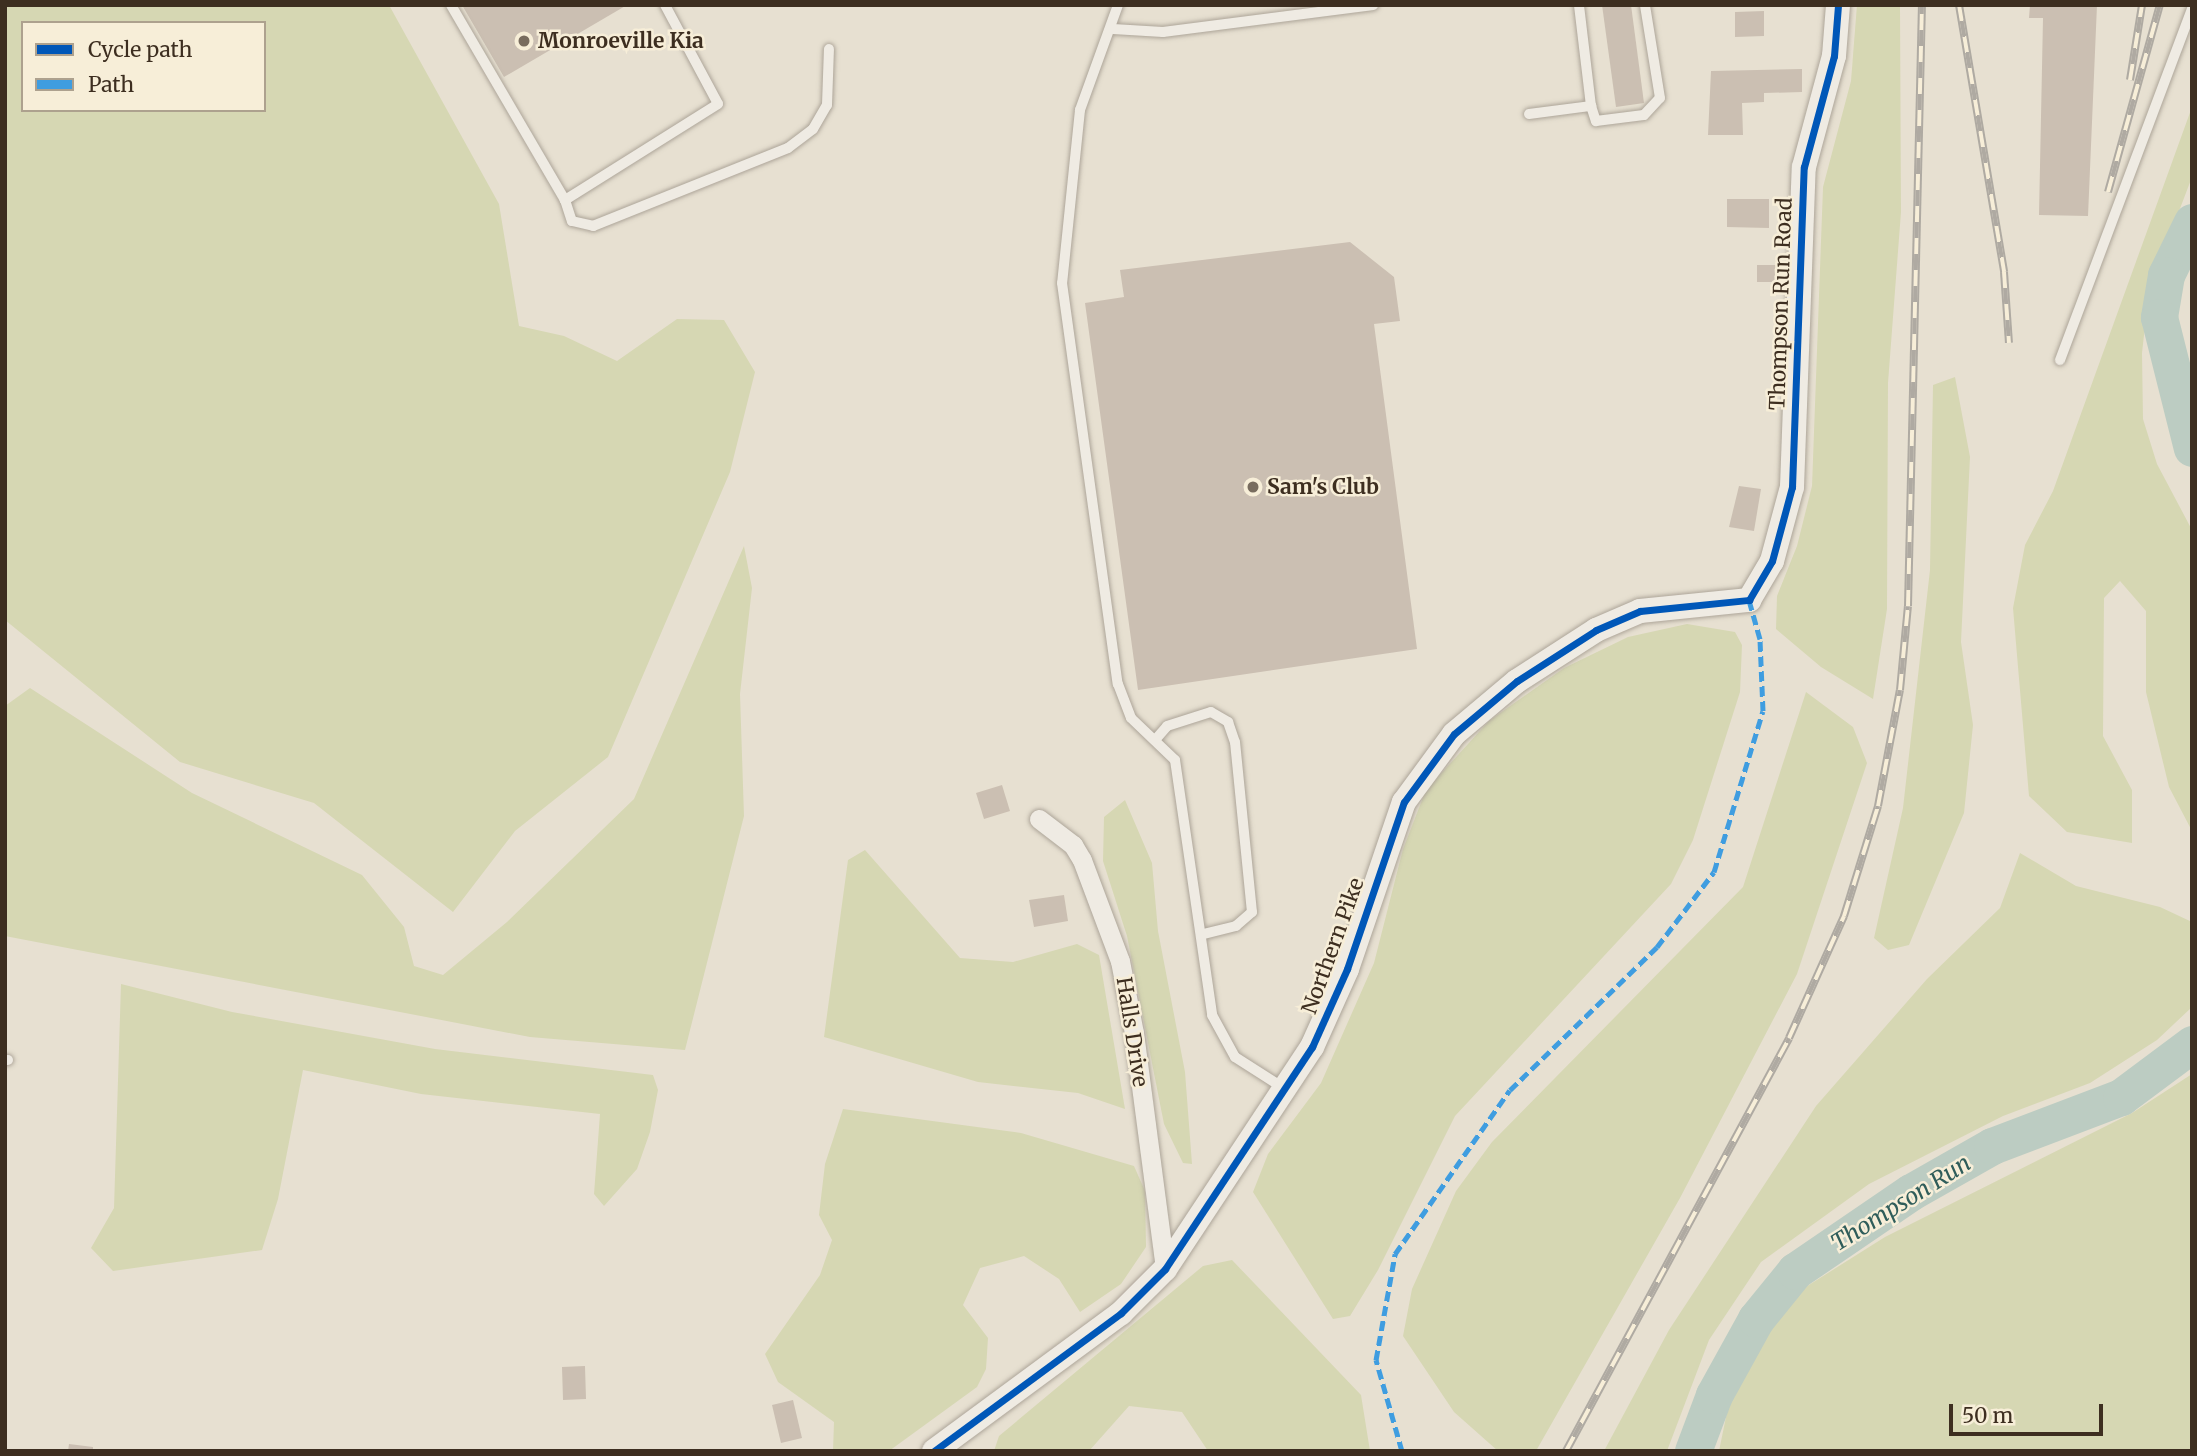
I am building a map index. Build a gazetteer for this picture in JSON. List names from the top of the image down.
{
  "streets": {
    "street": ["Thompson Run Road", "Northern Pike", "Halls Drive"]
  },
  "crossings": [
    ["Thompson Run Road", "Northern Pike"],
    ["Northern Pike", "Halls Drive"]
  ],
  "water": ["Thompson Run"],
  "places": ["Monroeville Kia", "Sam's Club"],
  "legend": ["Cycle path", "Path"],
  "scale_bar": "50 m"
}
